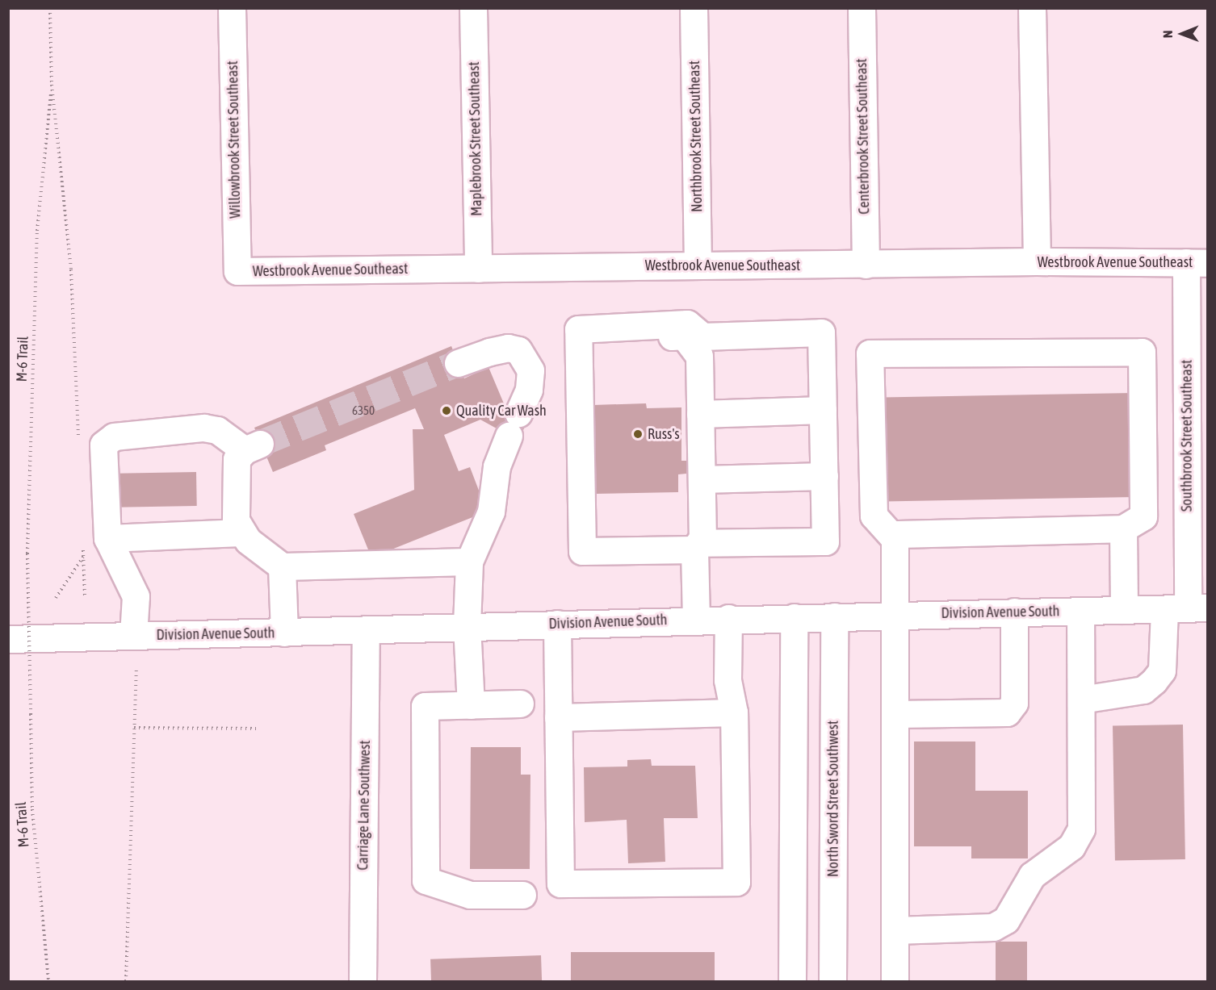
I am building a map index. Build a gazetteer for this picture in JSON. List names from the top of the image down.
{
  "streets": {
    "street": [
      "Northbrook Street Southeast",
      "Centerbrook Street Southeast",
      "Maplebrook Street Southeast",
      "Willowbrook Street Southeast",
      "Westbrook Avenue Southeast",
      "Southbrook Street Southeast",
      "Division Avenue South",
      "North Sword Street Southwest",
      "Carriage Lane Southwest"
    ],
    "path": ["M-6 Trail"]
  },
  "crossings": [
    ["Northbrook Street Southeast", "Westbrook Avenue Southeast"],
    ["Centerbrook Street Southeast", "Westbrook Avenue Southeast"],
    ["Maplebrook Street Southeast", "Westbrook Avenue Southeast"],
    ["Willowbrook Street Southeast", "Westbrook Avenue Southeast"],
    ["Westbrook Avenue Southeast", "Southbrook Street Southeast"],
    ["Southbrook Street Southeast", "Division Avenue South"],
    ["Division Avenue South", "North Sword Street Southwest"],
    ["Division Avenue South", "Carriage Lane Southwest"]
  ],
  "places": ["Quality Car Wash", "Russ's"],
  "house_numbers": ["6350"],
  "north": "left"
}
